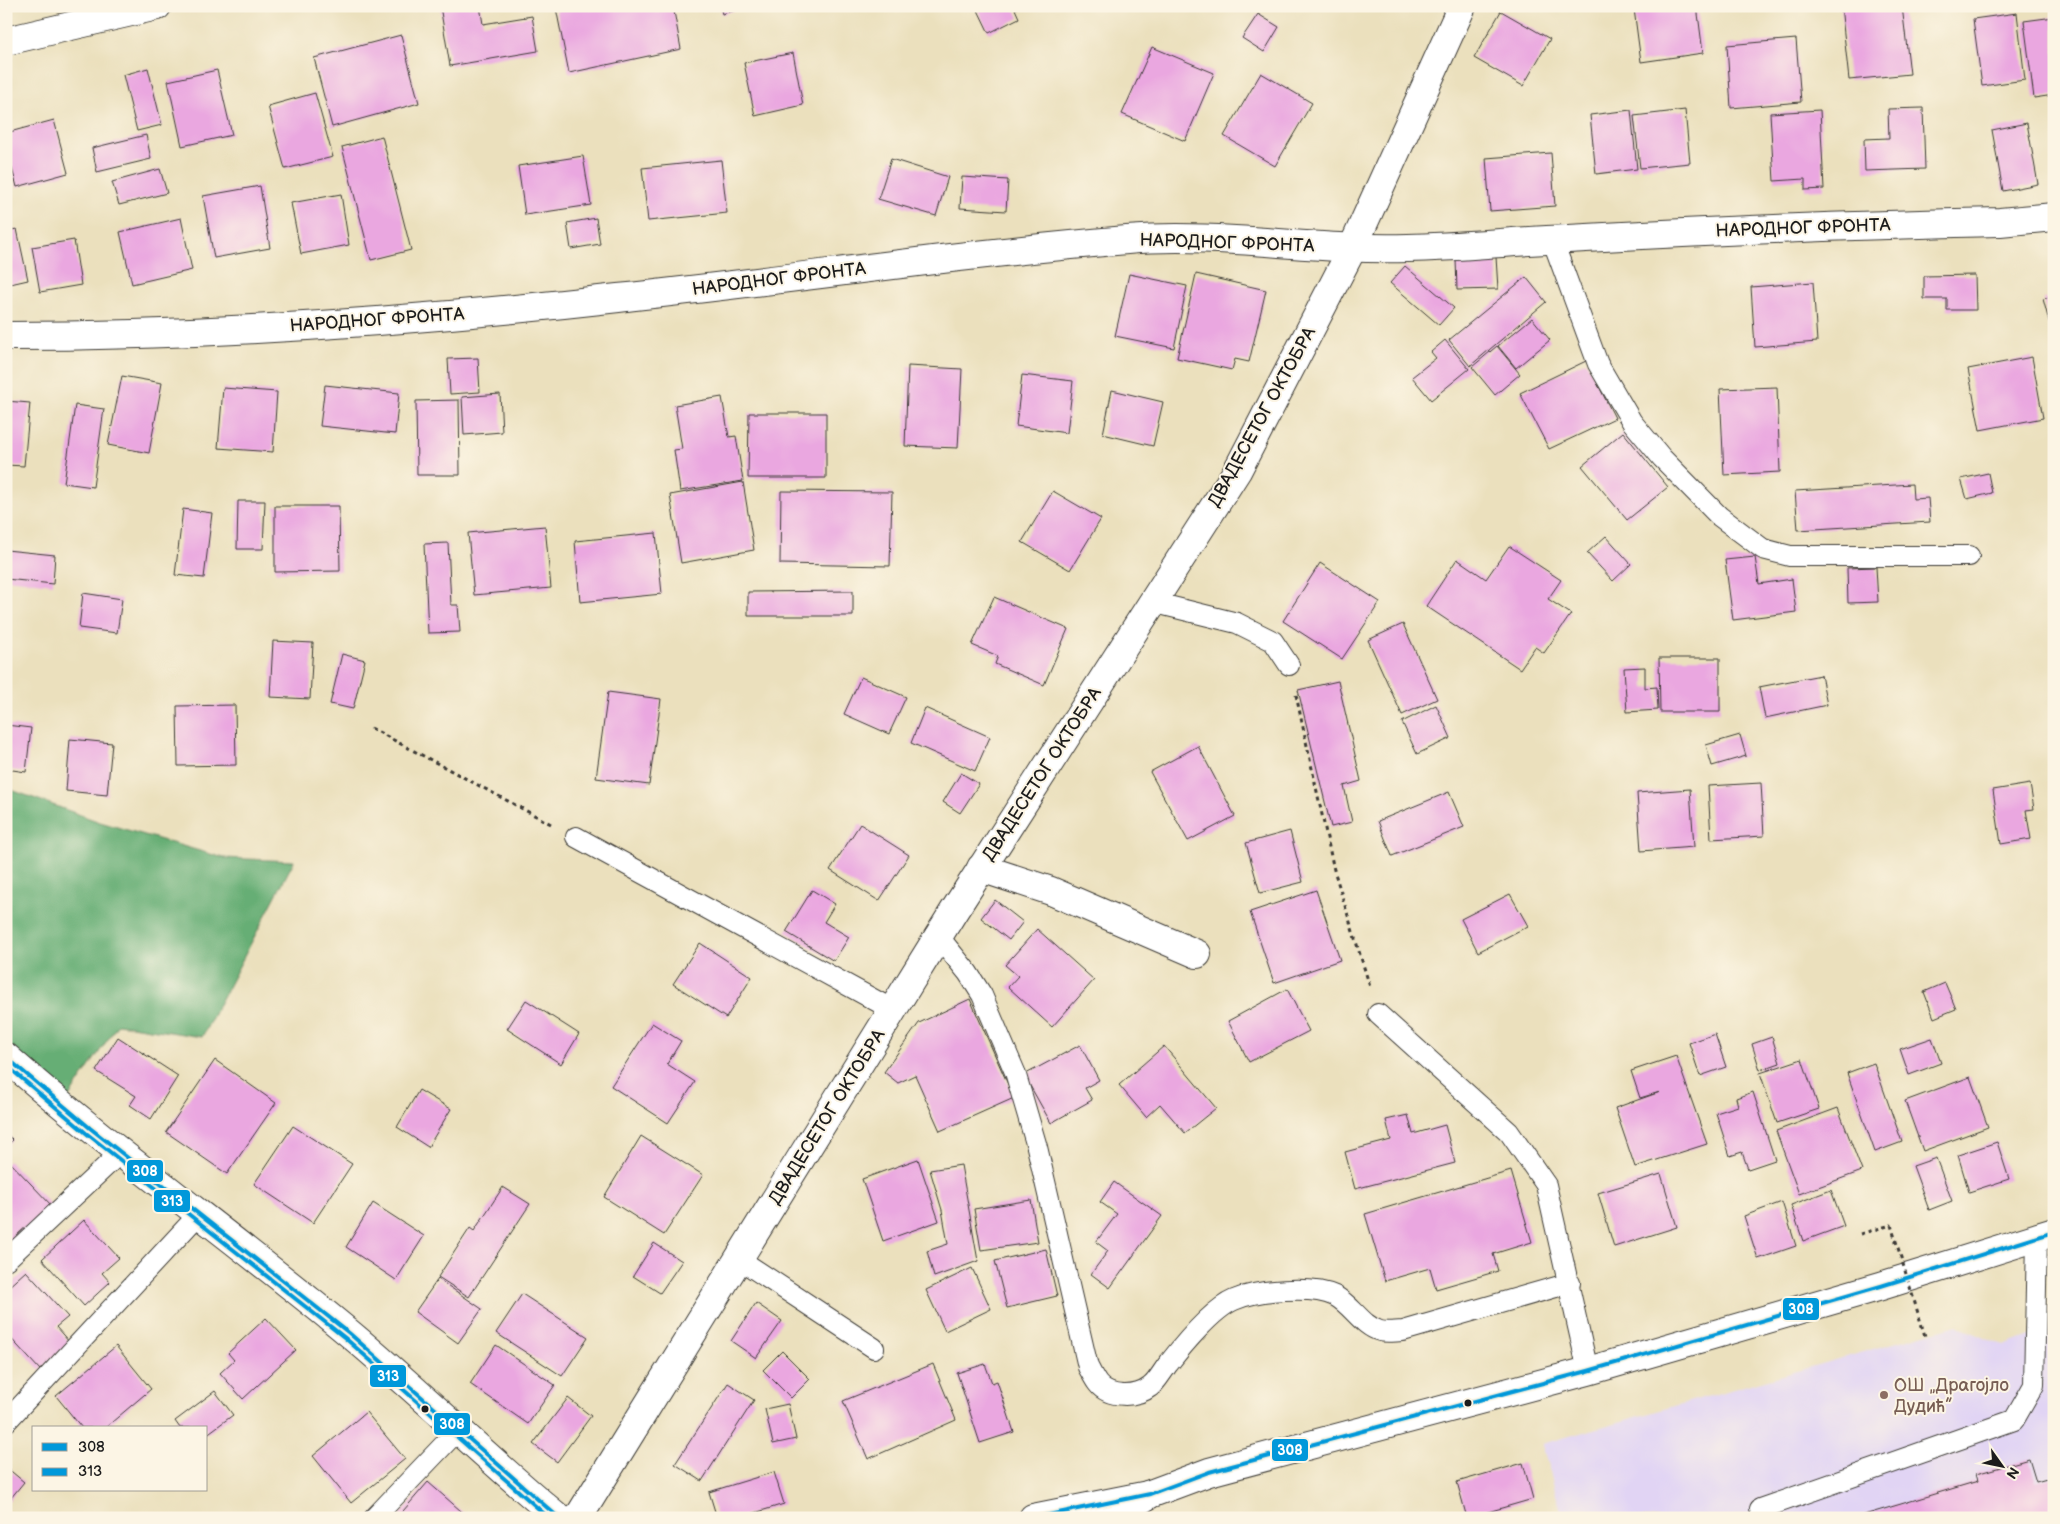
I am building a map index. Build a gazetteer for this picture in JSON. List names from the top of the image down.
{
  "streets": {
    "street": ["НАРОДНОГ ФРОНТА", "ДВАДЕСЕТОГ ОКТОБРА"]
  },
  "crossings": [
    ["НАРОДНОГ ФРОНТА", "ДВАДЕСЕТОГ ОКТОБРА"]
  ],
  "places": ["ОШ „Драгојло Дудић”"],
  "lines": ["transit line 308", "transit line 313"],
  "legend": ["308", "313"],
  "north": "bottom right"
}
